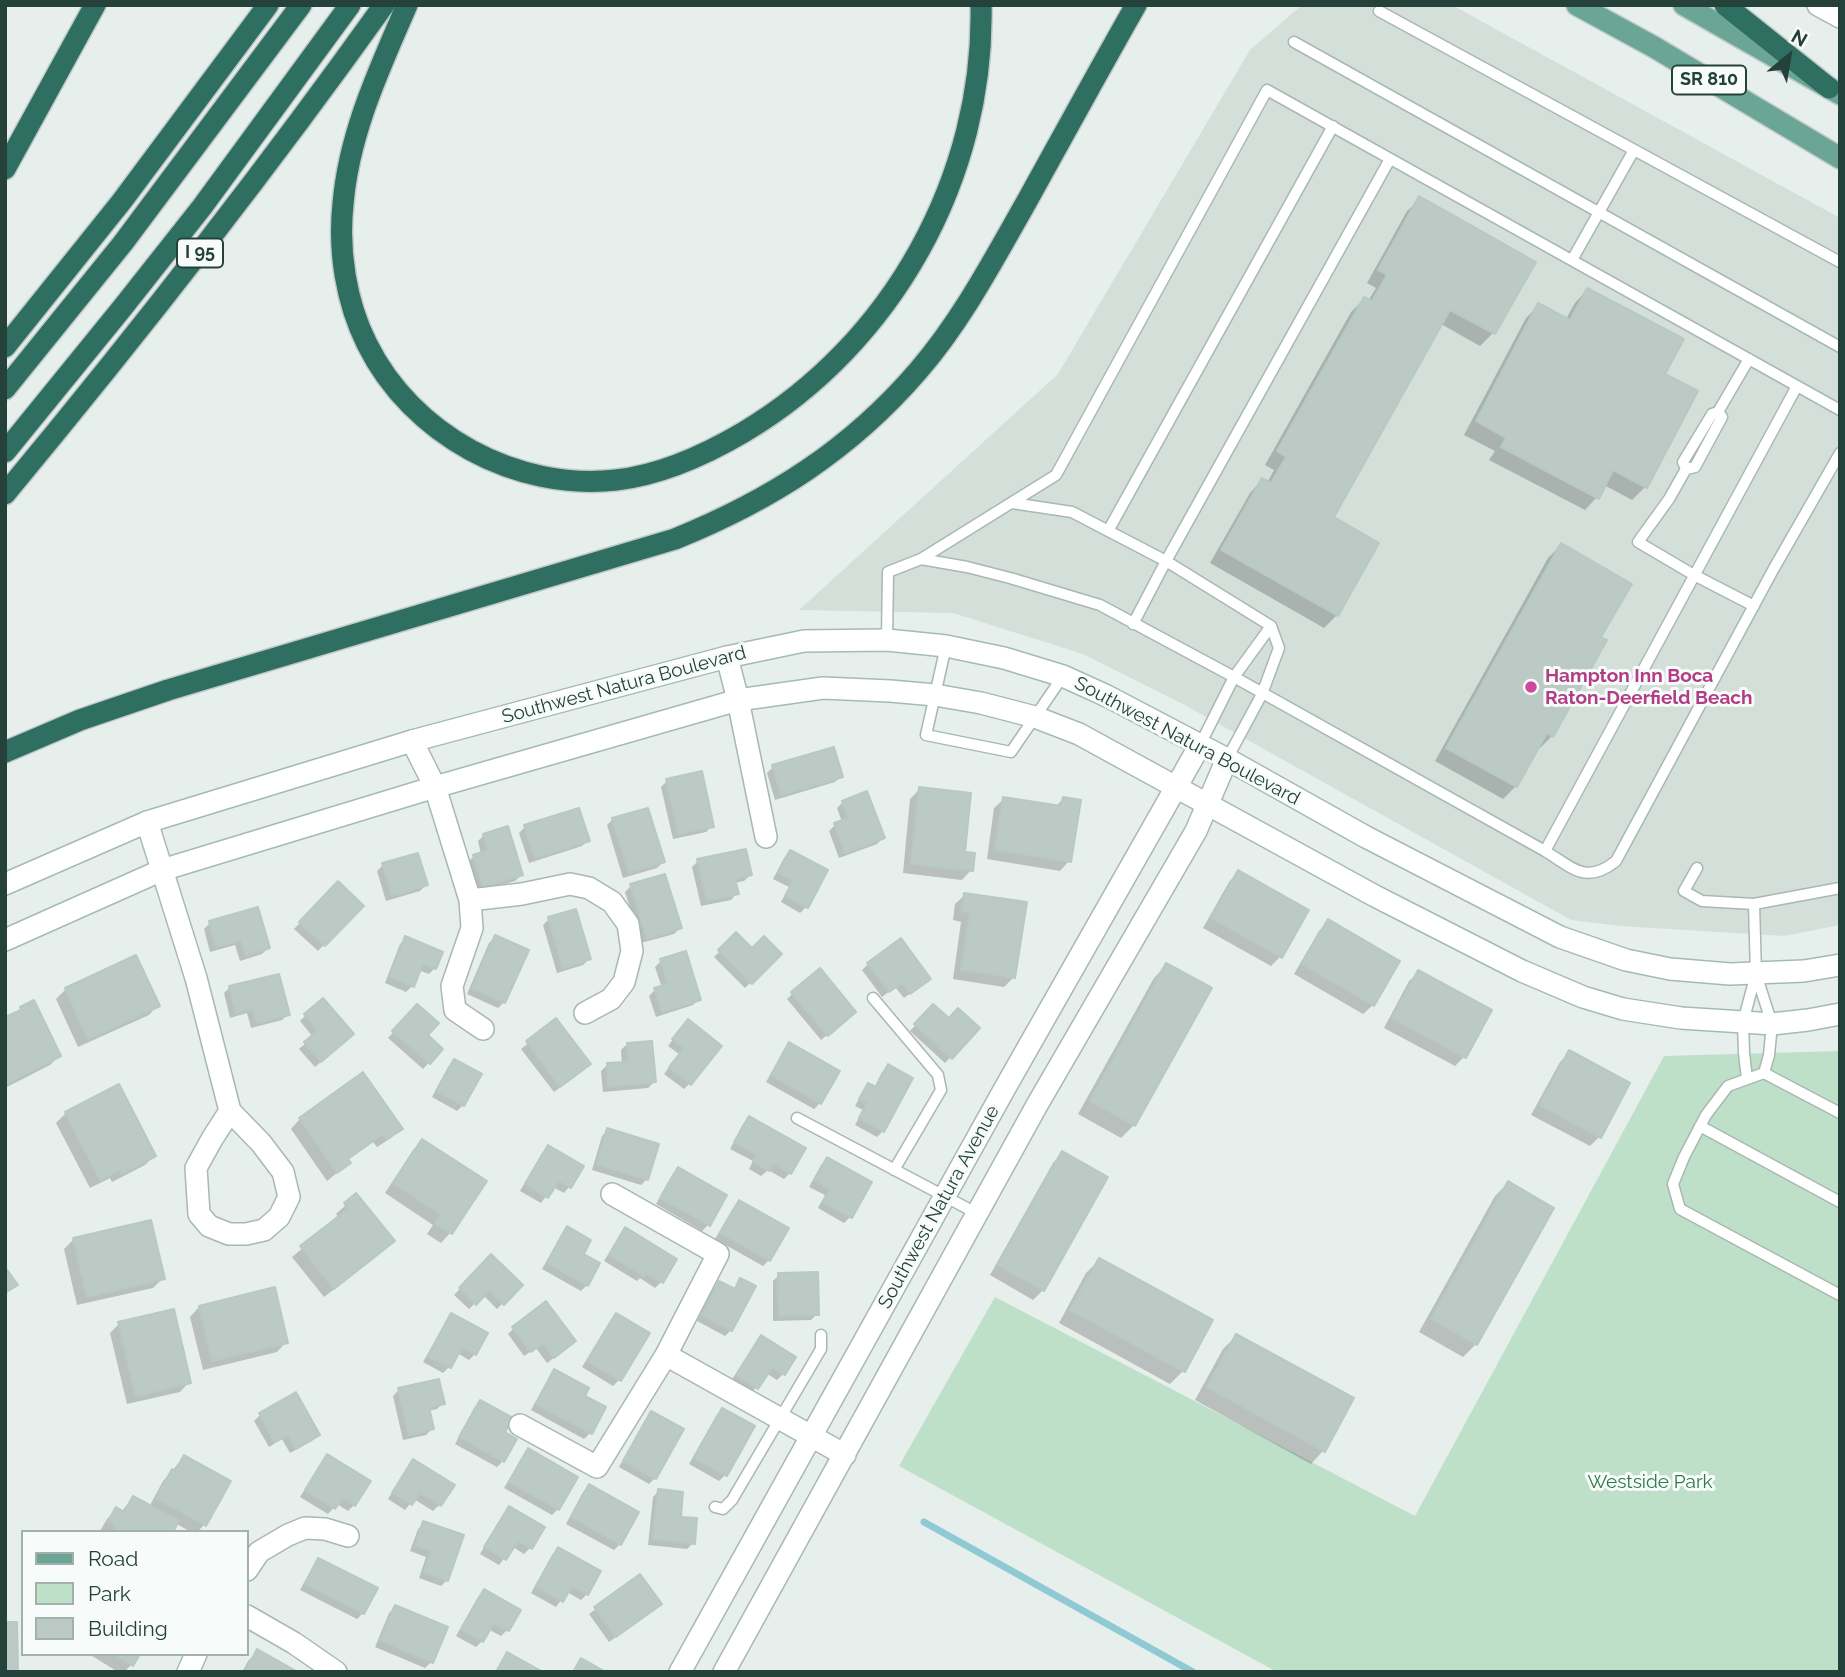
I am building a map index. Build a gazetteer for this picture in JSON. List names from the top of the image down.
{
  "streets": {
    "highway": ["I 95"],
    "main road": ["SR 810"],
    "street": ["Southwest Natura Boulevard", "Southwest Natura Avenue"]
  },
  "crossings": [
    ["Southwest Natura Boulevard", "Southwest Natura Avenue"]
  ],
  "parks": ["Westside Park"],
  "places": ["Hampton Inn Boca Raton-Deerfield Beach"],
  "legend": ["Road", "Park", "Building"],
  "north": "top right"
}
